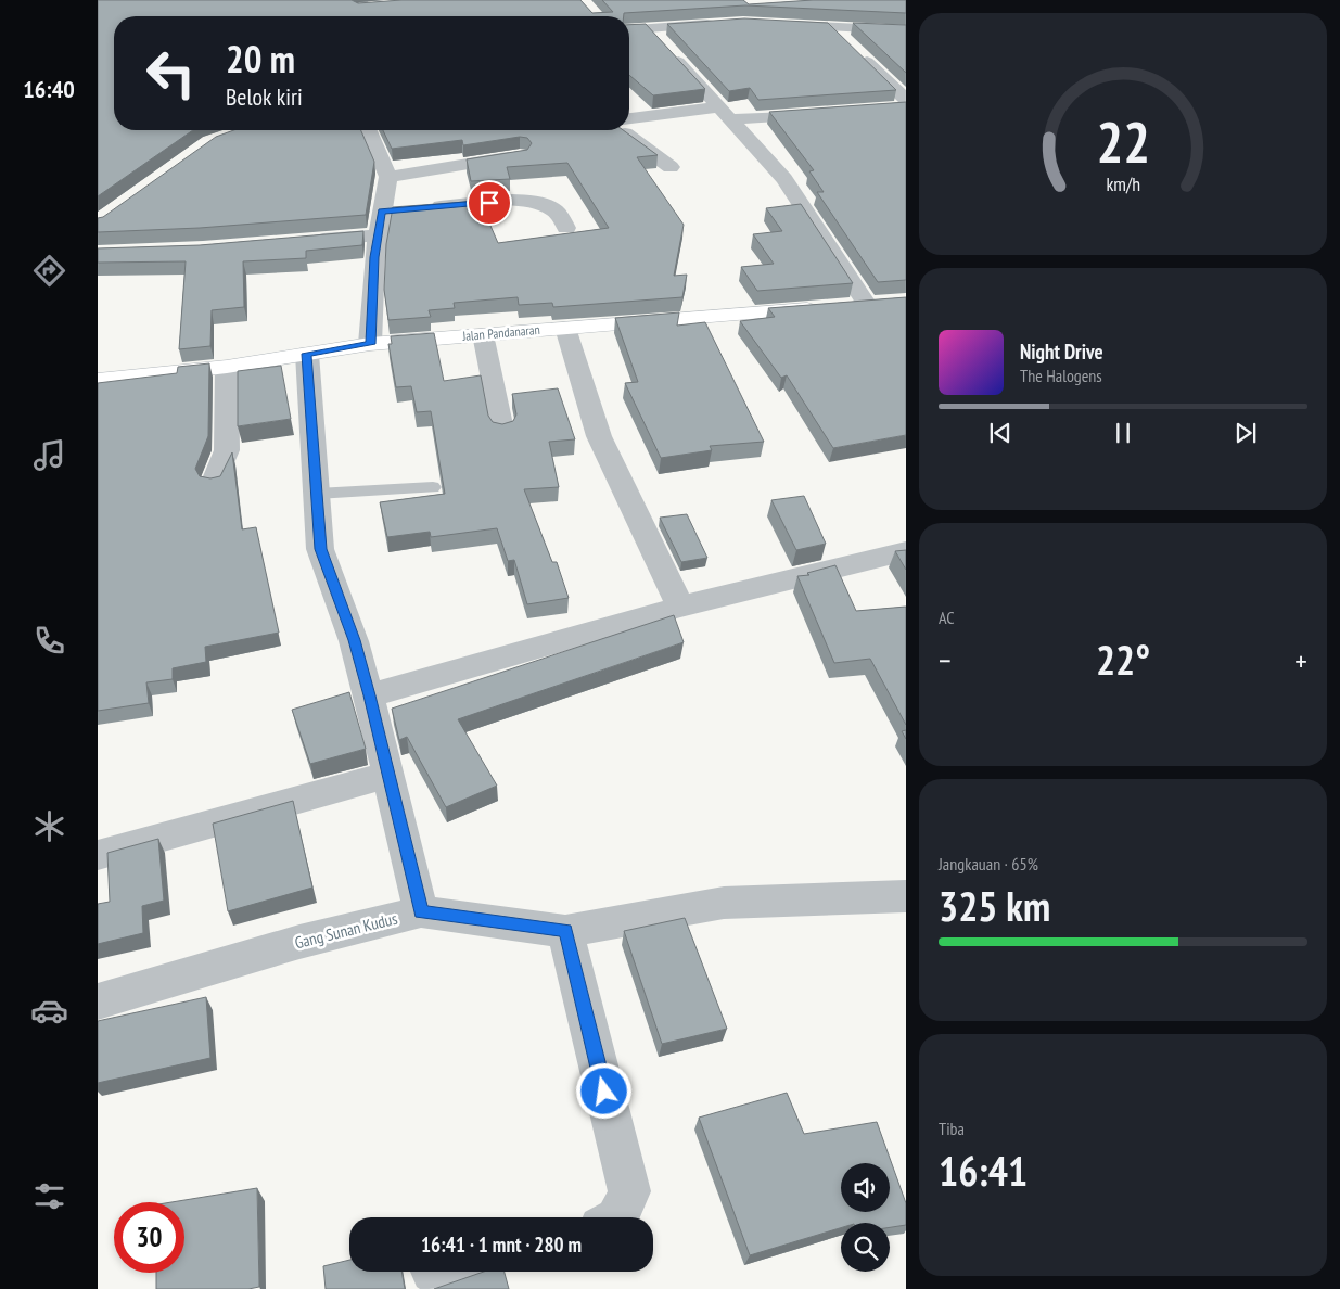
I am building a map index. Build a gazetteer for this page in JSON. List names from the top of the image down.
{
  "streets": {
    "main road": ["Jalan Pandanaran"],
    "street": ["Gang Sunan Kudus"]
  },
  "page": {
    "tabs": "16:40",
    "turn": ["20 m", "Belok kiri"],
    "song": ["Night Drive", "The Halogens"],
    "tile": [
      "AC",
      ["Jangkauan · 65%", "325 km"],
      ["Tiba", "16:41"]
    ],
    "heat": ["−", "22°", "+"],
    "limit": "30",
    "trip": "16:41 · 1 mnt · 280 m",
    "gauge": ["22", "km/h"]
  }
}
